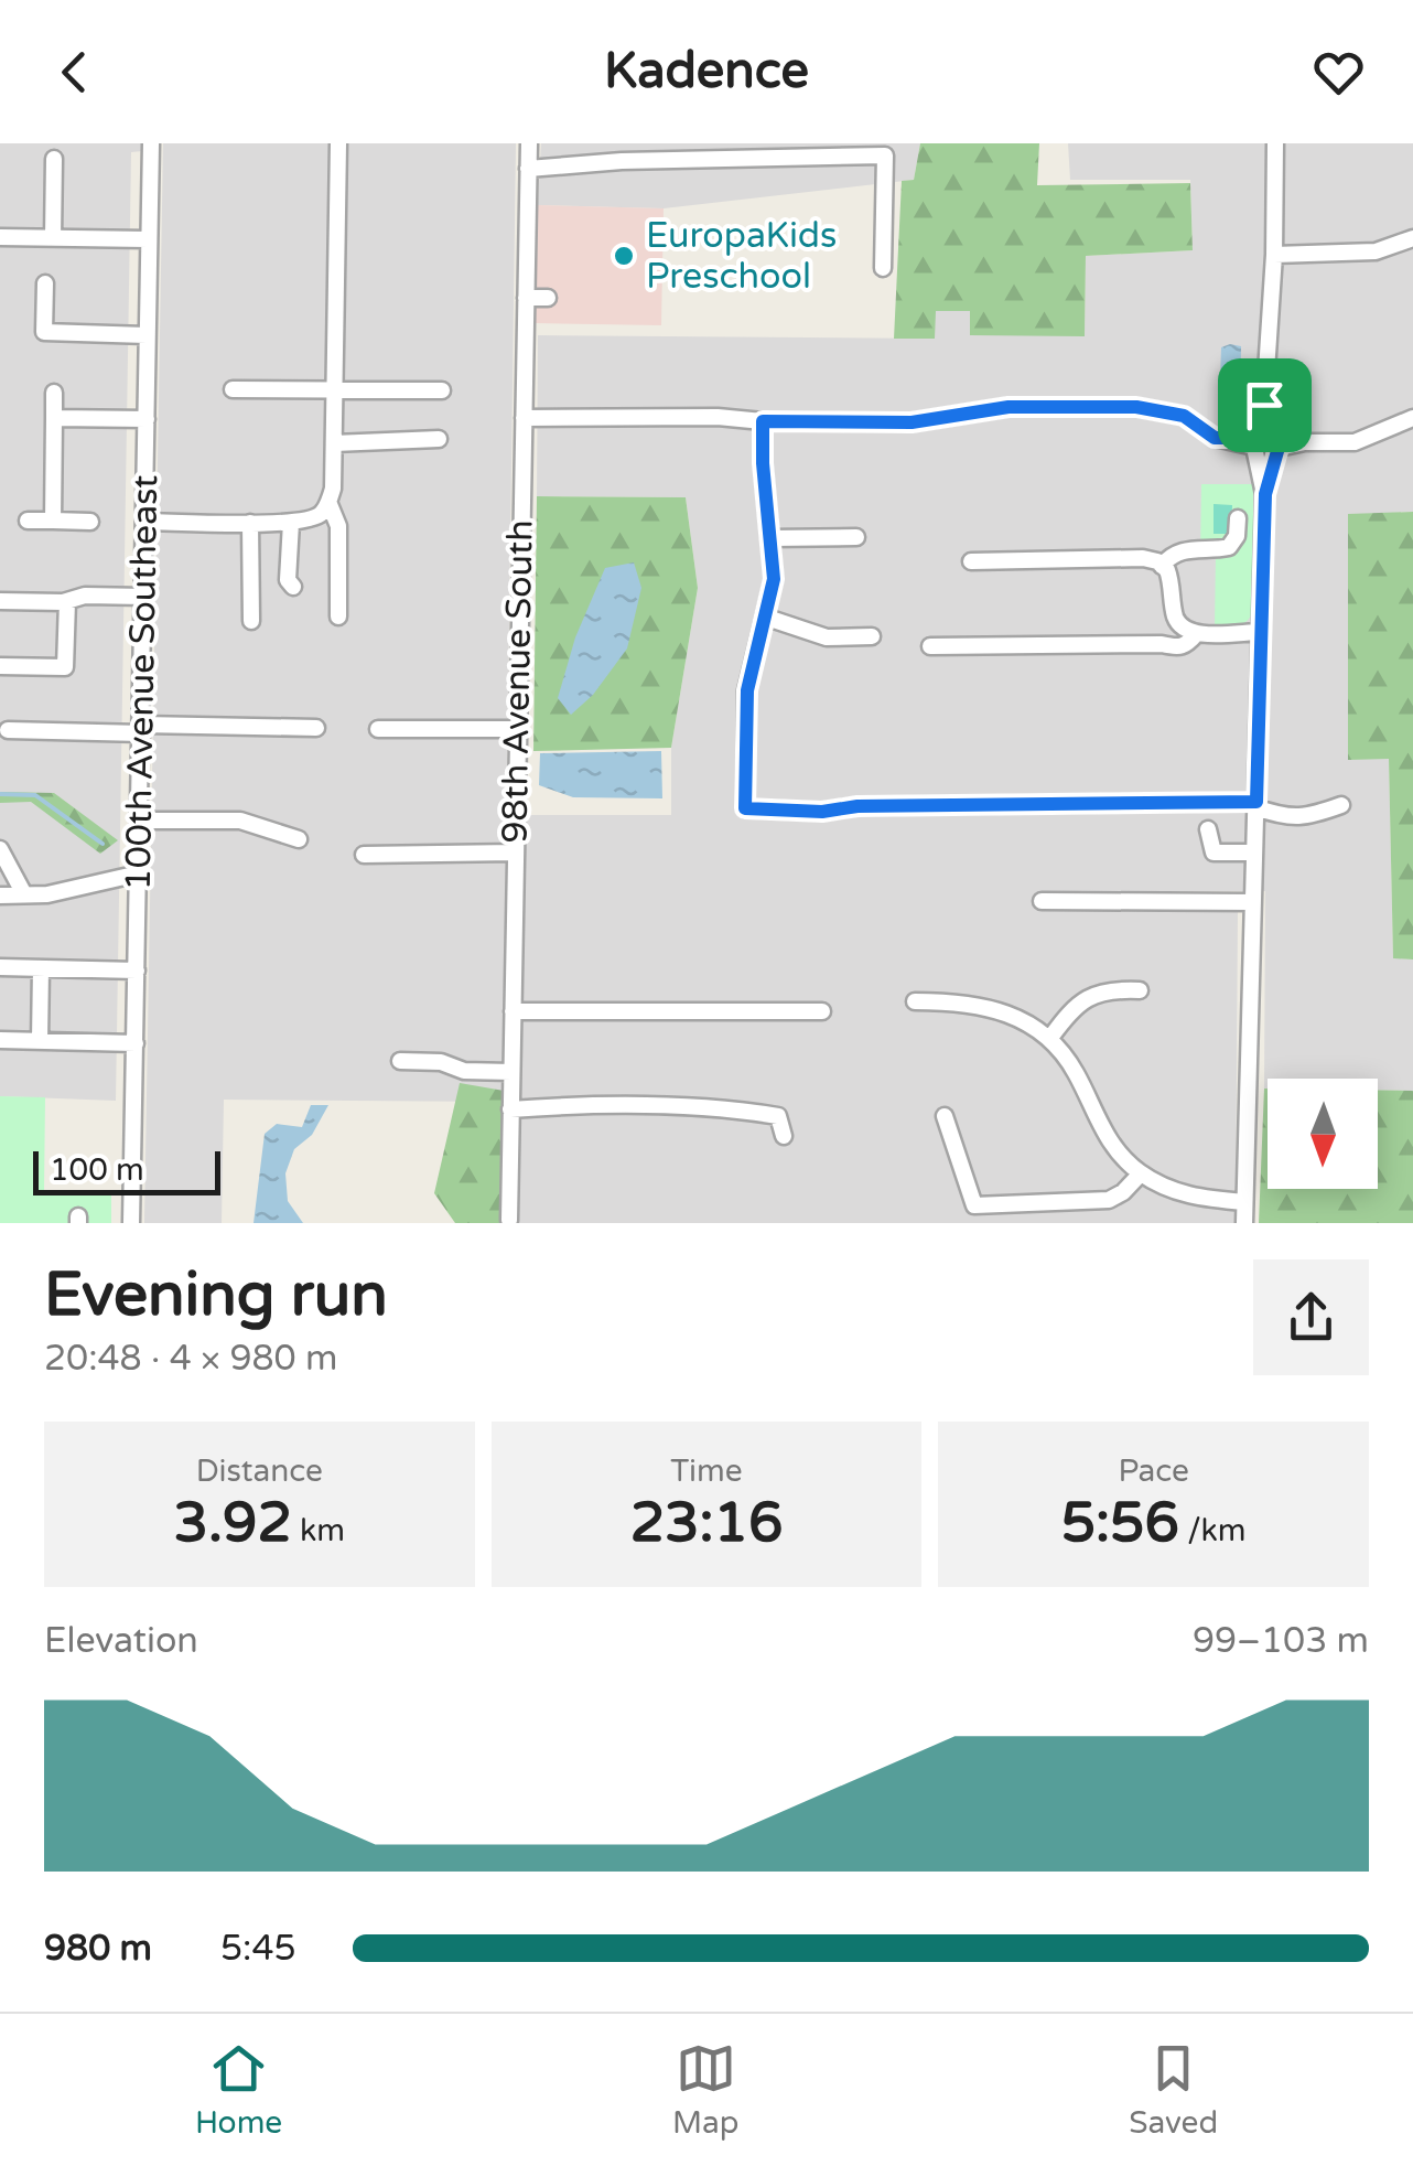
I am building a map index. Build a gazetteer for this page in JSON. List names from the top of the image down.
{
  "streets": {
    "street": ["98th Avenue South", "100th Avenue Southeast"]
  },
  "places": ["EuropaKids Preschool"],
  "scale_bar": "100 m",
  "north": "bottom",
  "page": {
    "header": "Kadence",
    "scale": "100 m",
    "heading": ["Evening run", "20:48 · 4 × 980 m"],
    "stats": [
      ["Distance", "3.92 km"],
      ["Time", "23:16"],
      ["Pace", "5:56 /km"]
    ],
    "chart": ["Elevation", "99–103 m"],
    "list": [
      {
        "name": "980 m",
        "note": "5:45"
      }
    ],
    "tabs": ["Home", "Map", "Saved"]
  }
}
